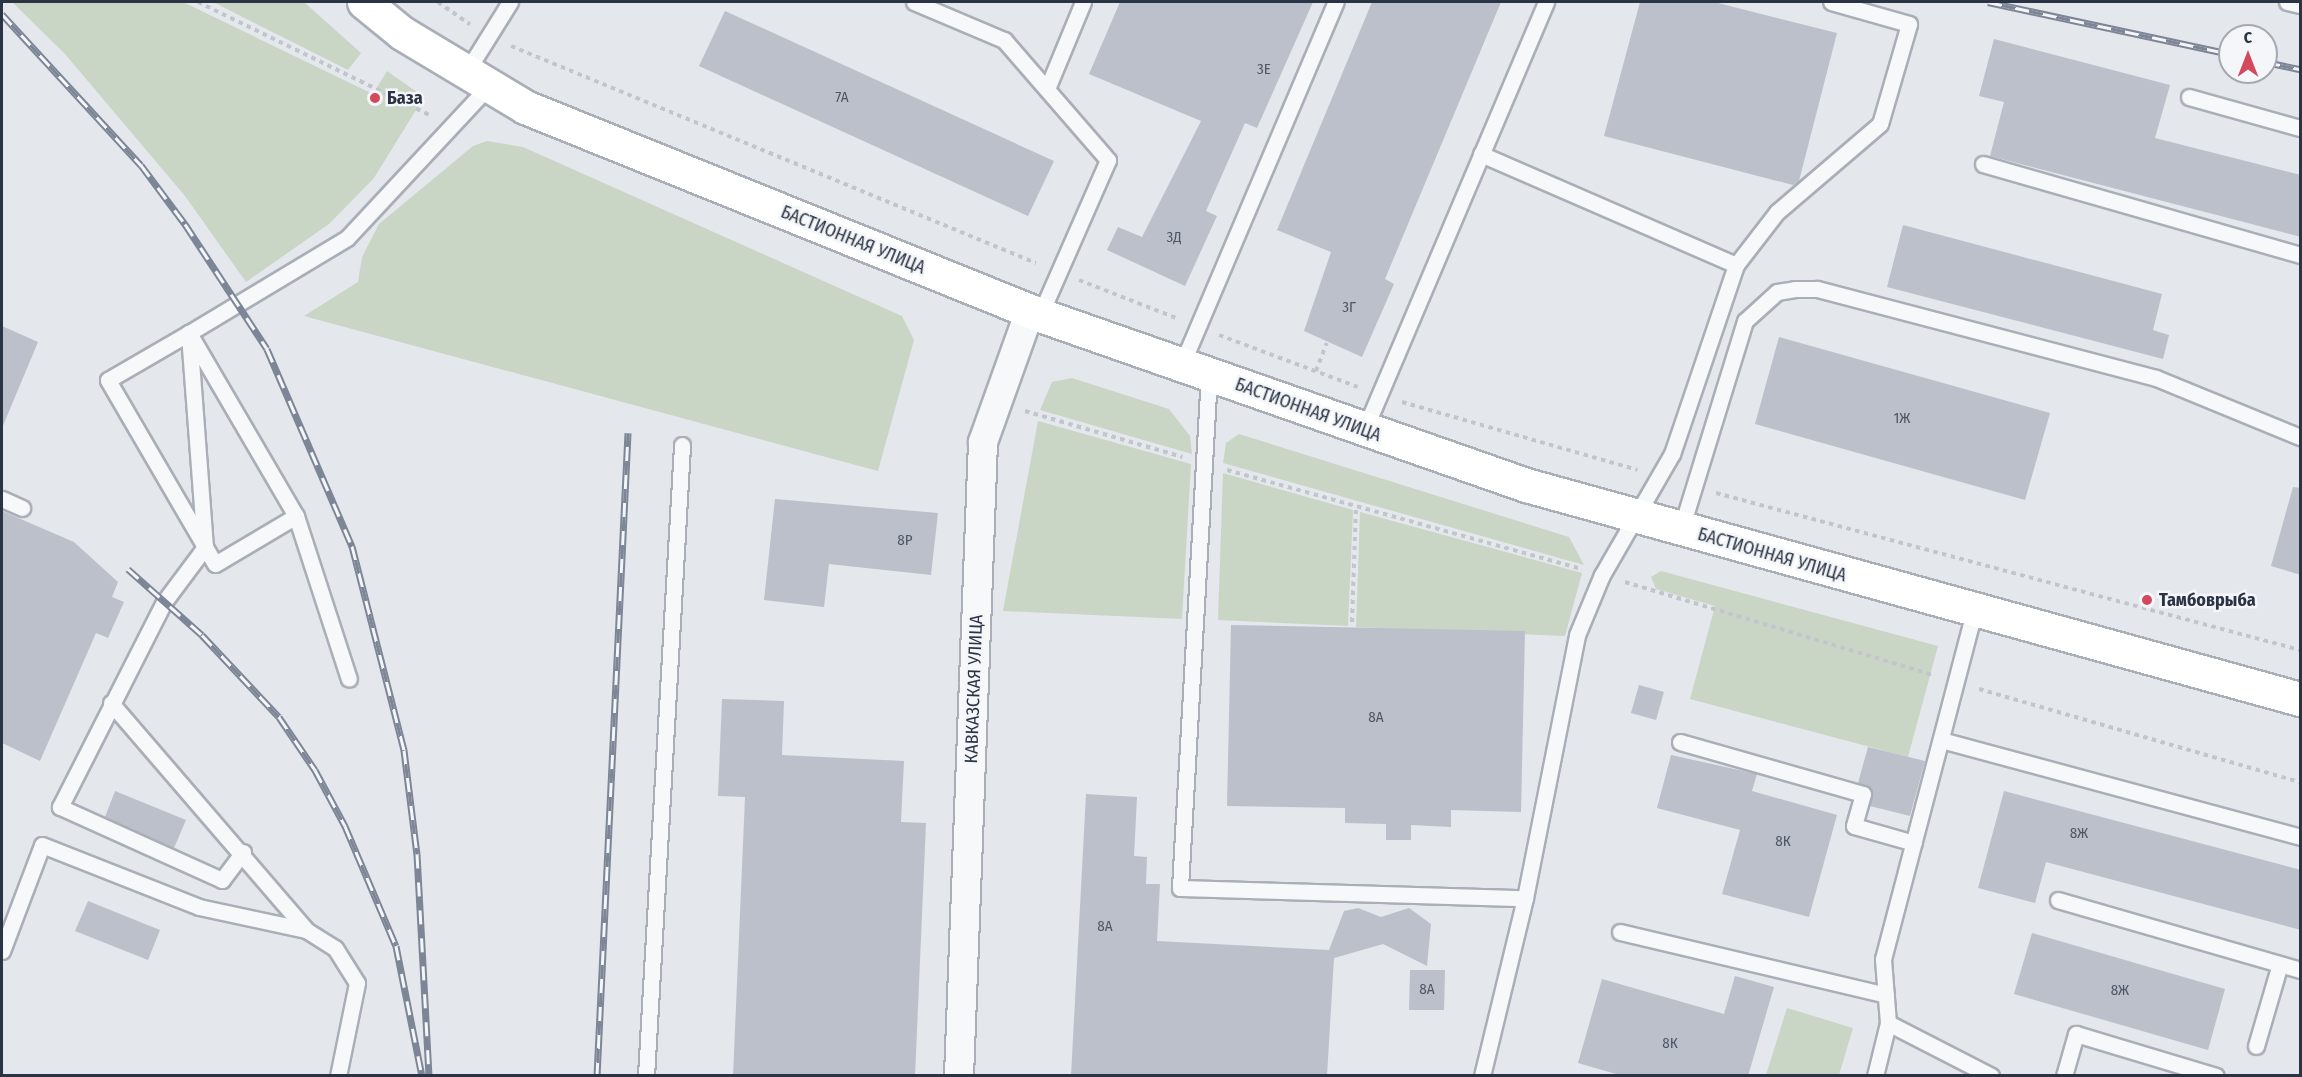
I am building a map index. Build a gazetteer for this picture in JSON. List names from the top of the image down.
{
  "streets": {
    "main road": ["БАСТИОННАЯ УЛИЦА"],
    "street": ["КАВКАЗСКАЯ УЛИЦА"]
  },
  "crossings": [
    ["БАСТИОННАЯ УЛИЦА", "КАВКАЗСКАЯ УЛИЦА"]
  ],
  "places": ["База", "Тамбоврыба"],
  "house_numbers": [
    "3Е",
    "7А",
    "3Д",
    "3Г",
    "1Ж",
    "8Р",
    "8А",
    "8Ж",
    "8К",
    "8А",
    "8А",
    "8Ж",
    "8К"
  ],
  "north": "top"
}
